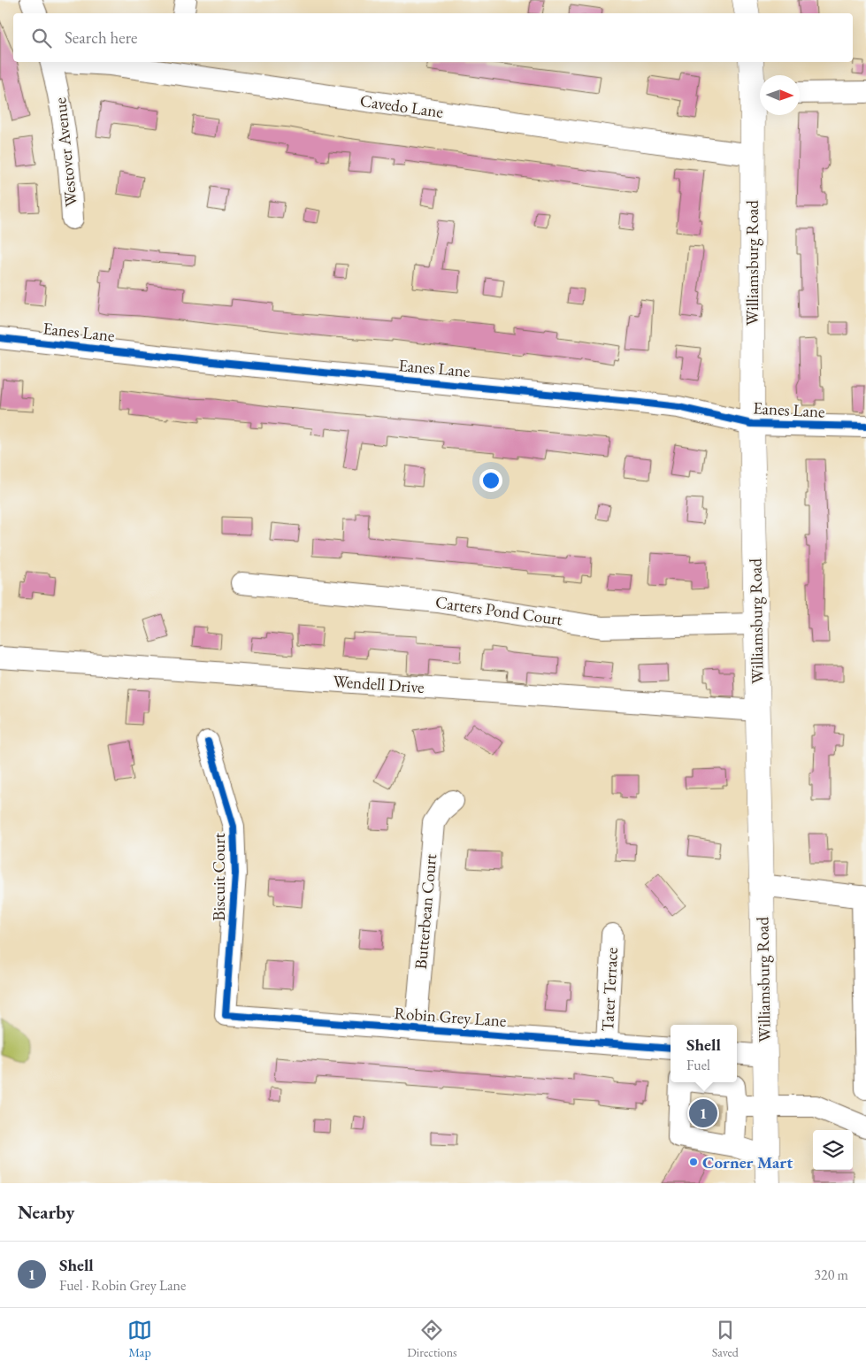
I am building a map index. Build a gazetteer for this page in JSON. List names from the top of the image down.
{
  "streets": {
    "main road": ["Williamsburg Road"],
    "street": [
      "Cavedo Lane",
      "Westover Avenue",
      "Eanes Lane",
      "Carters Pond Court",
      "Wendell Drive",
      "Biscuit Court",
      "Butterbean Court",
      "Tater Terrace",
      "Robin Grey Lane"
    ]
  },
  "crossings": [
    ["Cavedo Lane", "Williamsburg Road"],
    ["Williamsburg Road", "Eanes Lane"],
    ["Williamsburg Road", "Carters Pond Court"],
    ["Williamsburg Road", "Wendell Drive"],
    ["Biscuit Court", "Robin Grey Lane"],
    ["Butterbean Court", "Robin Grey Lane"],
    ["Tater Terrace", "Robin Grey Lane"]
  ],
  "places": ["Corner Mart"],
  "north": "right",
  "page": {
    "search": "Search here",
    "popup": ["Shell", "Fuel"],
    "pins": "1",
    "heading": "Nearby",
    "list": [
      {
        "mark": "1",
        "name": "Shell",
        "note": "Fuel · Robin Grey Lane",
        "value": "320 m"
      }
    ],
    "nav": ["Map", "Directions", "Saved"]
  }
}
